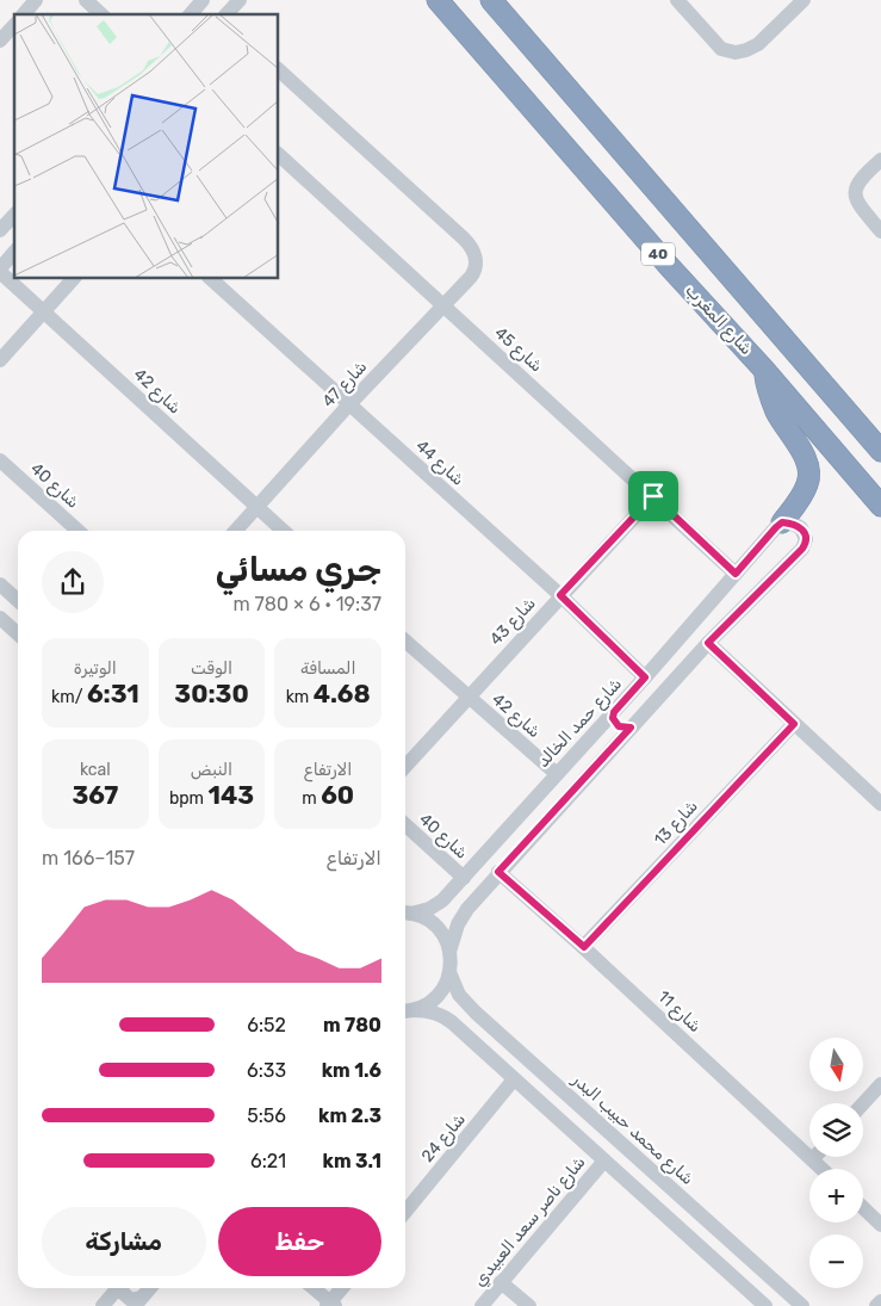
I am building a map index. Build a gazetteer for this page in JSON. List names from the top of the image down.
{
  "streets": {
    "highway": ["40", "شارع المغرب"],
    "street": [
      "شارع 45",
      "شارع 47",
      "شارع 42",
      "شارع 44",
      "شارع 40",
      "شارع 43",
      "شارع حمد الخالد",
      "شارع 13",
      "شارع 11",
      "شارع محمد حبيب البدر",
      "شارع 24",
      "شارع ناصر سعد العبيدي"
    ]
  },
  "crossings": [
    ["شارع 45", "شارع 47"],
    ["شارع 45", "شارع 43"],
    ["شارع 45", "شارع حمد الخالد"],
    ["شارع 47", "شارع 42"],
    ["شارع 47", "شارع 44"],
    ["شارع 42", "شارع 43"],
    ["شارع 42", "شارع حمد الخالد"],
    ["شارع 44", "شارع 43"],
    ["شارع 44", "شارع حمد الخالد"],
    ["شارع 40", "شارع حمد الخالد"],
    ["شارع 13", "شارع 11"]
  ],
  "north": "bottom",
  "page": {
    "heading": ["جري مسائي", "19:37 · 6 × 780 m"],
    "stats": [
      ["المسافة", "4.68 km"],
      ["الوقت", "30:30"],
      ["الوتيرة", "6:31 /km"],
      ["الارتفاع", "60 m"],
      ["النبض", "143 bpm"],
      ["kcal", "367"]
    ],
    "chart": ["الارتفاع", "157–166 m"],
    "list": [
      {
        "name": "780 m",
        "note": "6:52"
      },
      {
        "name": "1.6 km",
        "note": "6:33"
      },
      {
        "name": "2.3 km",
        "note": "5:56"
      },
      {
        "name": "3.1 km",
        "note": "6:21"
      }
    ],
    "map_buttons": ["+", "−"],
    "buttons": ["حفظ", "مشاركة"]
  }
}
